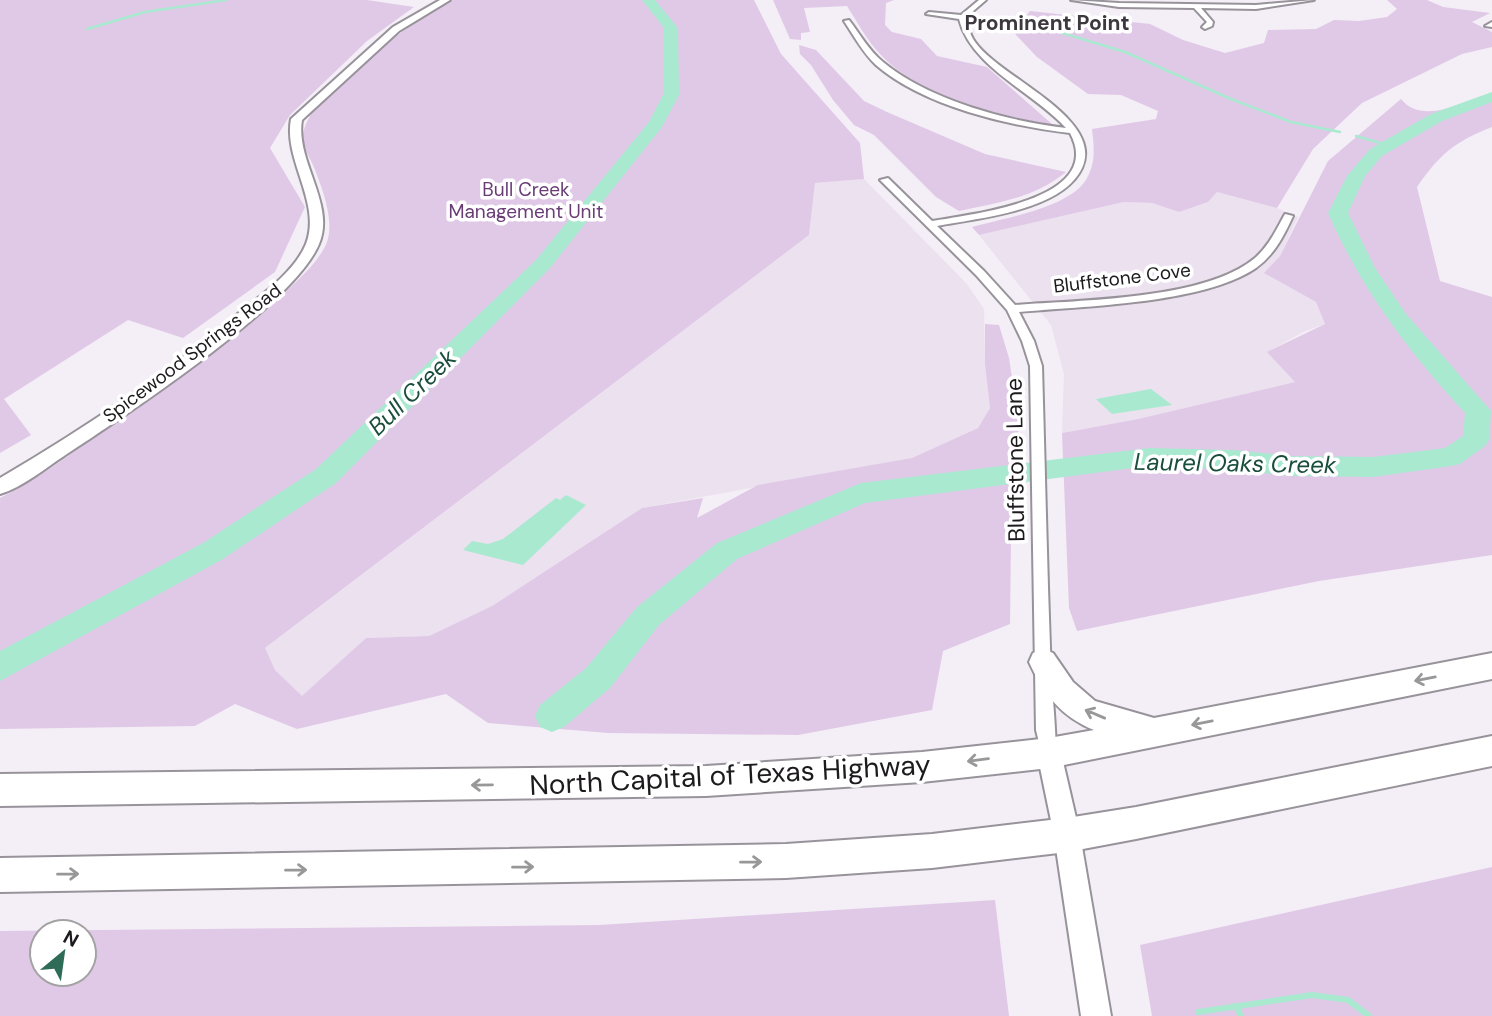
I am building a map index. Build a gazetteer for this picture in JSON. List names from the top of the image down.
{
  "streets": {
    "highway": ["North Capital of Texas Highway"],
    "main road": ["Spicewood Springs Road"],
    "street": ["Bluffstone Cove", "Bluffstone Lane"]
  },
  "crossings": [
    ["Bluffstone Cove", "Bluffstone Lane"],
    ["Bluffstone Lane", "North Capital of Texas Highway"]
  ],
  "districts": ["Prominent Point"],
  "water": ["Bull Creek", "Laurel Oaks Creek"],
  "parks": ["Bull Creek Management Unit"],
  "north": "top right"
}
